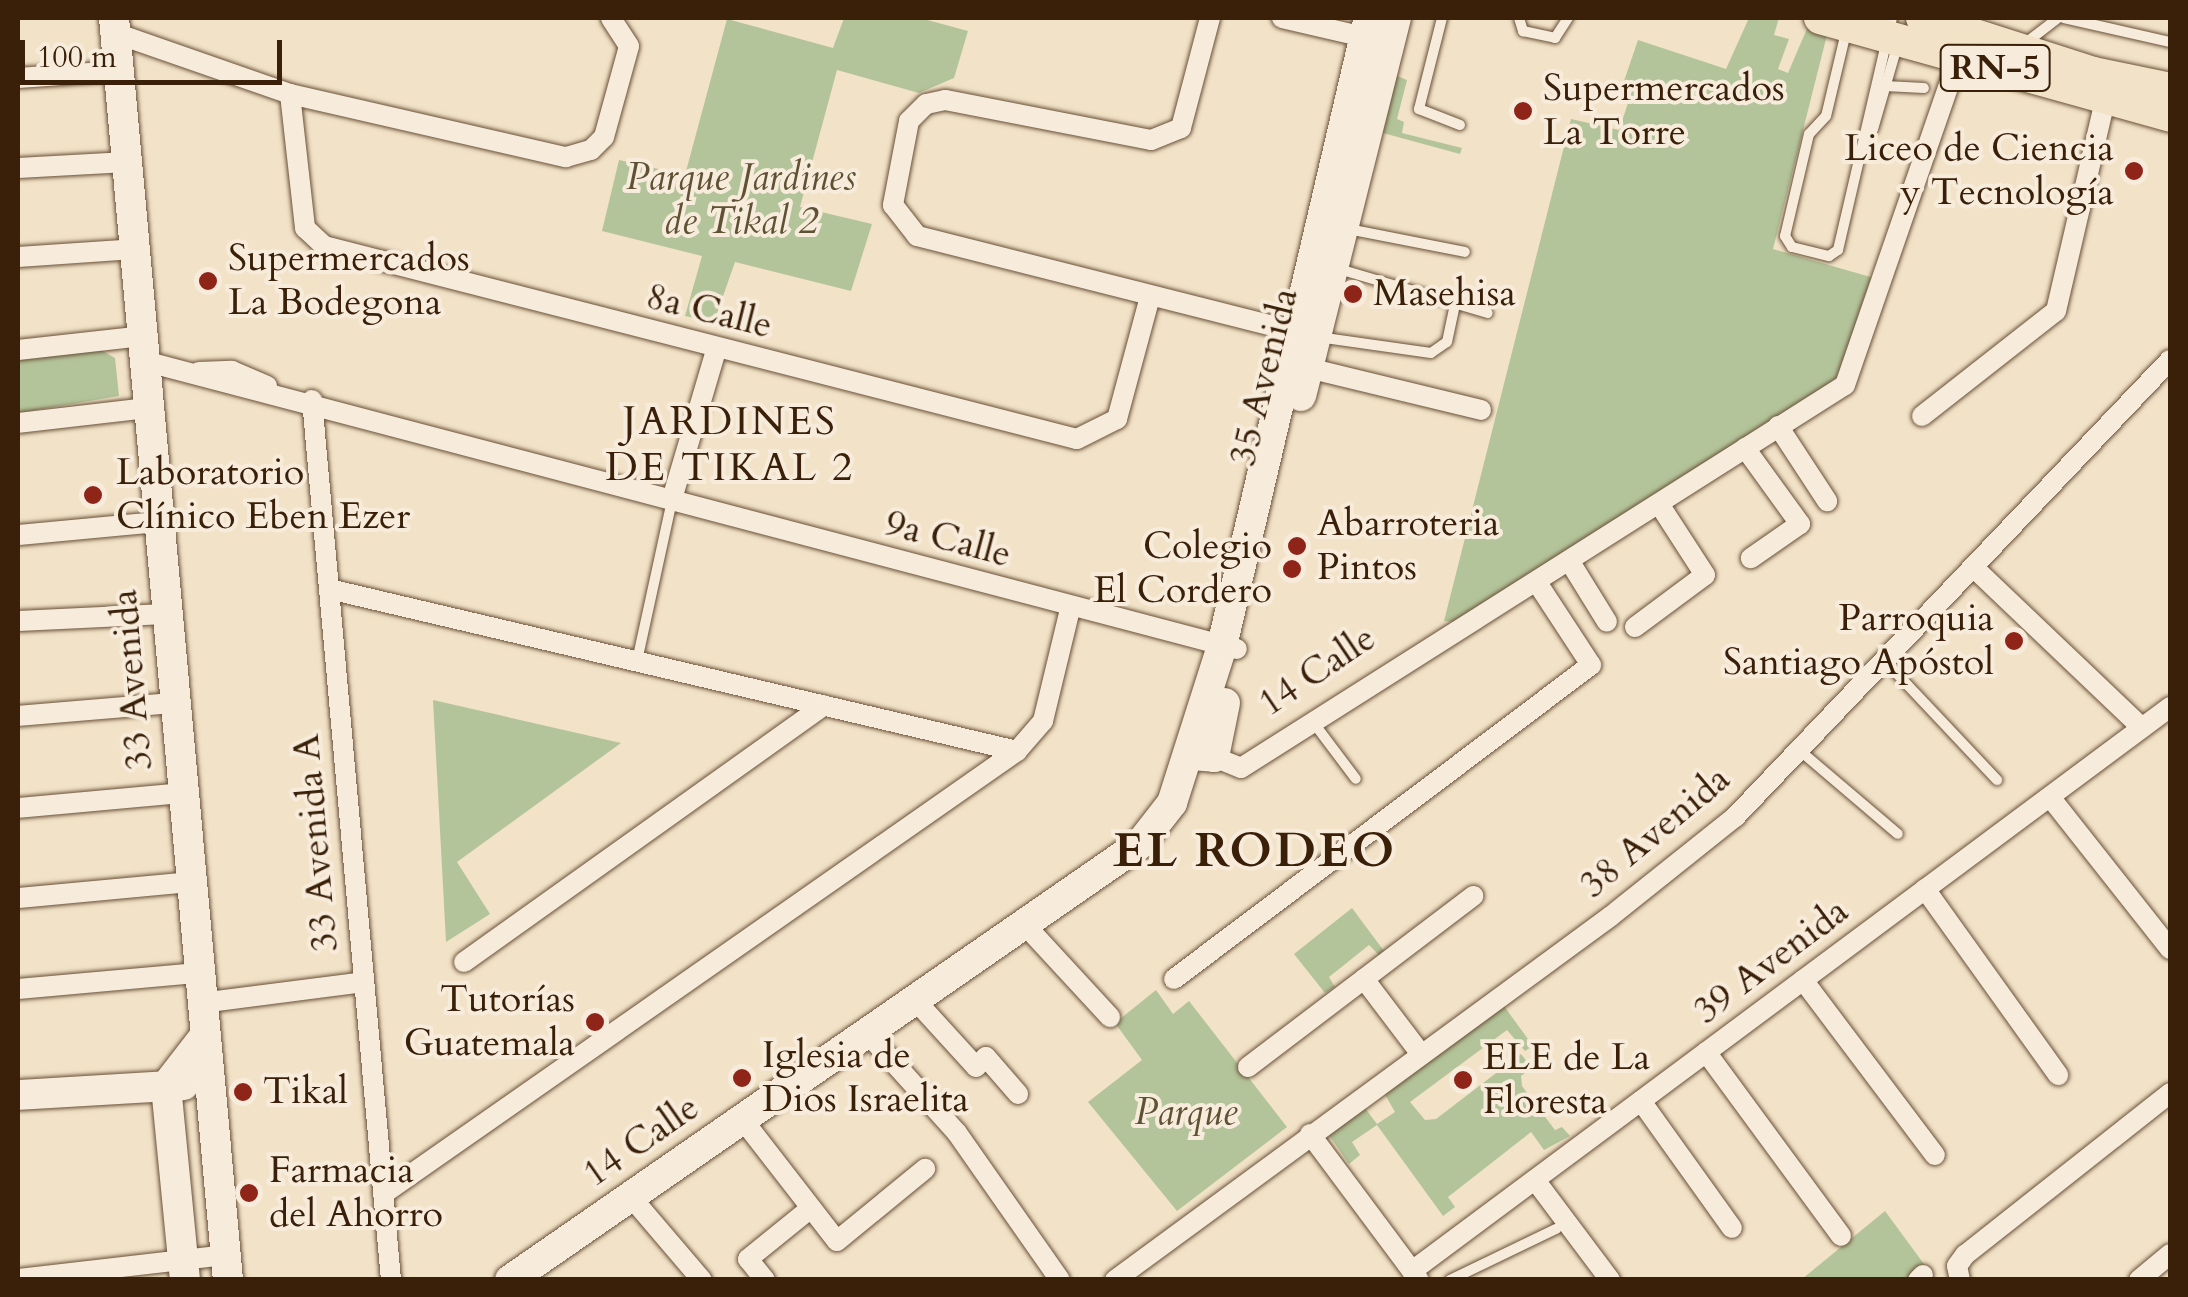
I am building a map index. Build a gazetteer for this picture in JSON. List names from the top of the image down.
{
  "streets": {
    "main road": ["RN-5"],
    "street": [
      "8a Calle",
      "35 Avenida",
      "9a Calle",
      "14 Calle",
      "33 Avenida",
      "38 Avenida",
      "33 Avenida A",
      "39 Avenida"
    ]
  },
  "crossings": [
    ["RN-5", "14 Calle"],
    ["35 Avenida", "9a Calle"],
    ["35 Avenida", "14 Calle"],
    ["9a Calle", "33 Avenida"],
    ["9a Calle", "33 Avenida A"]
  ],
  "districts": ["JARDINES DE TIKAL 2", "EL RODEO"],
  "parks": ["Parque Jardines de Tikal 2", "Parque"],
  "places": [
    "Supermercados La Torre",
    "Liceo de Ciencia y Tecnología",
    "Supermercados La Bodegona",
    "Masehisa",
    "Laboratorio Clínico Eben Ezer",
    "Abarroteria Pintos",
    "Colegio El Cordero",
    "Parroquia Santiago Apóstol",
    "Tutorías Guatemala",
    "Iglesia de Dios Israelita",
    "ELE de La Floresta",
    "Tikal",
    "Farmacia del Ahorro"
  ],
  "scale_bar": "100 m"
}
